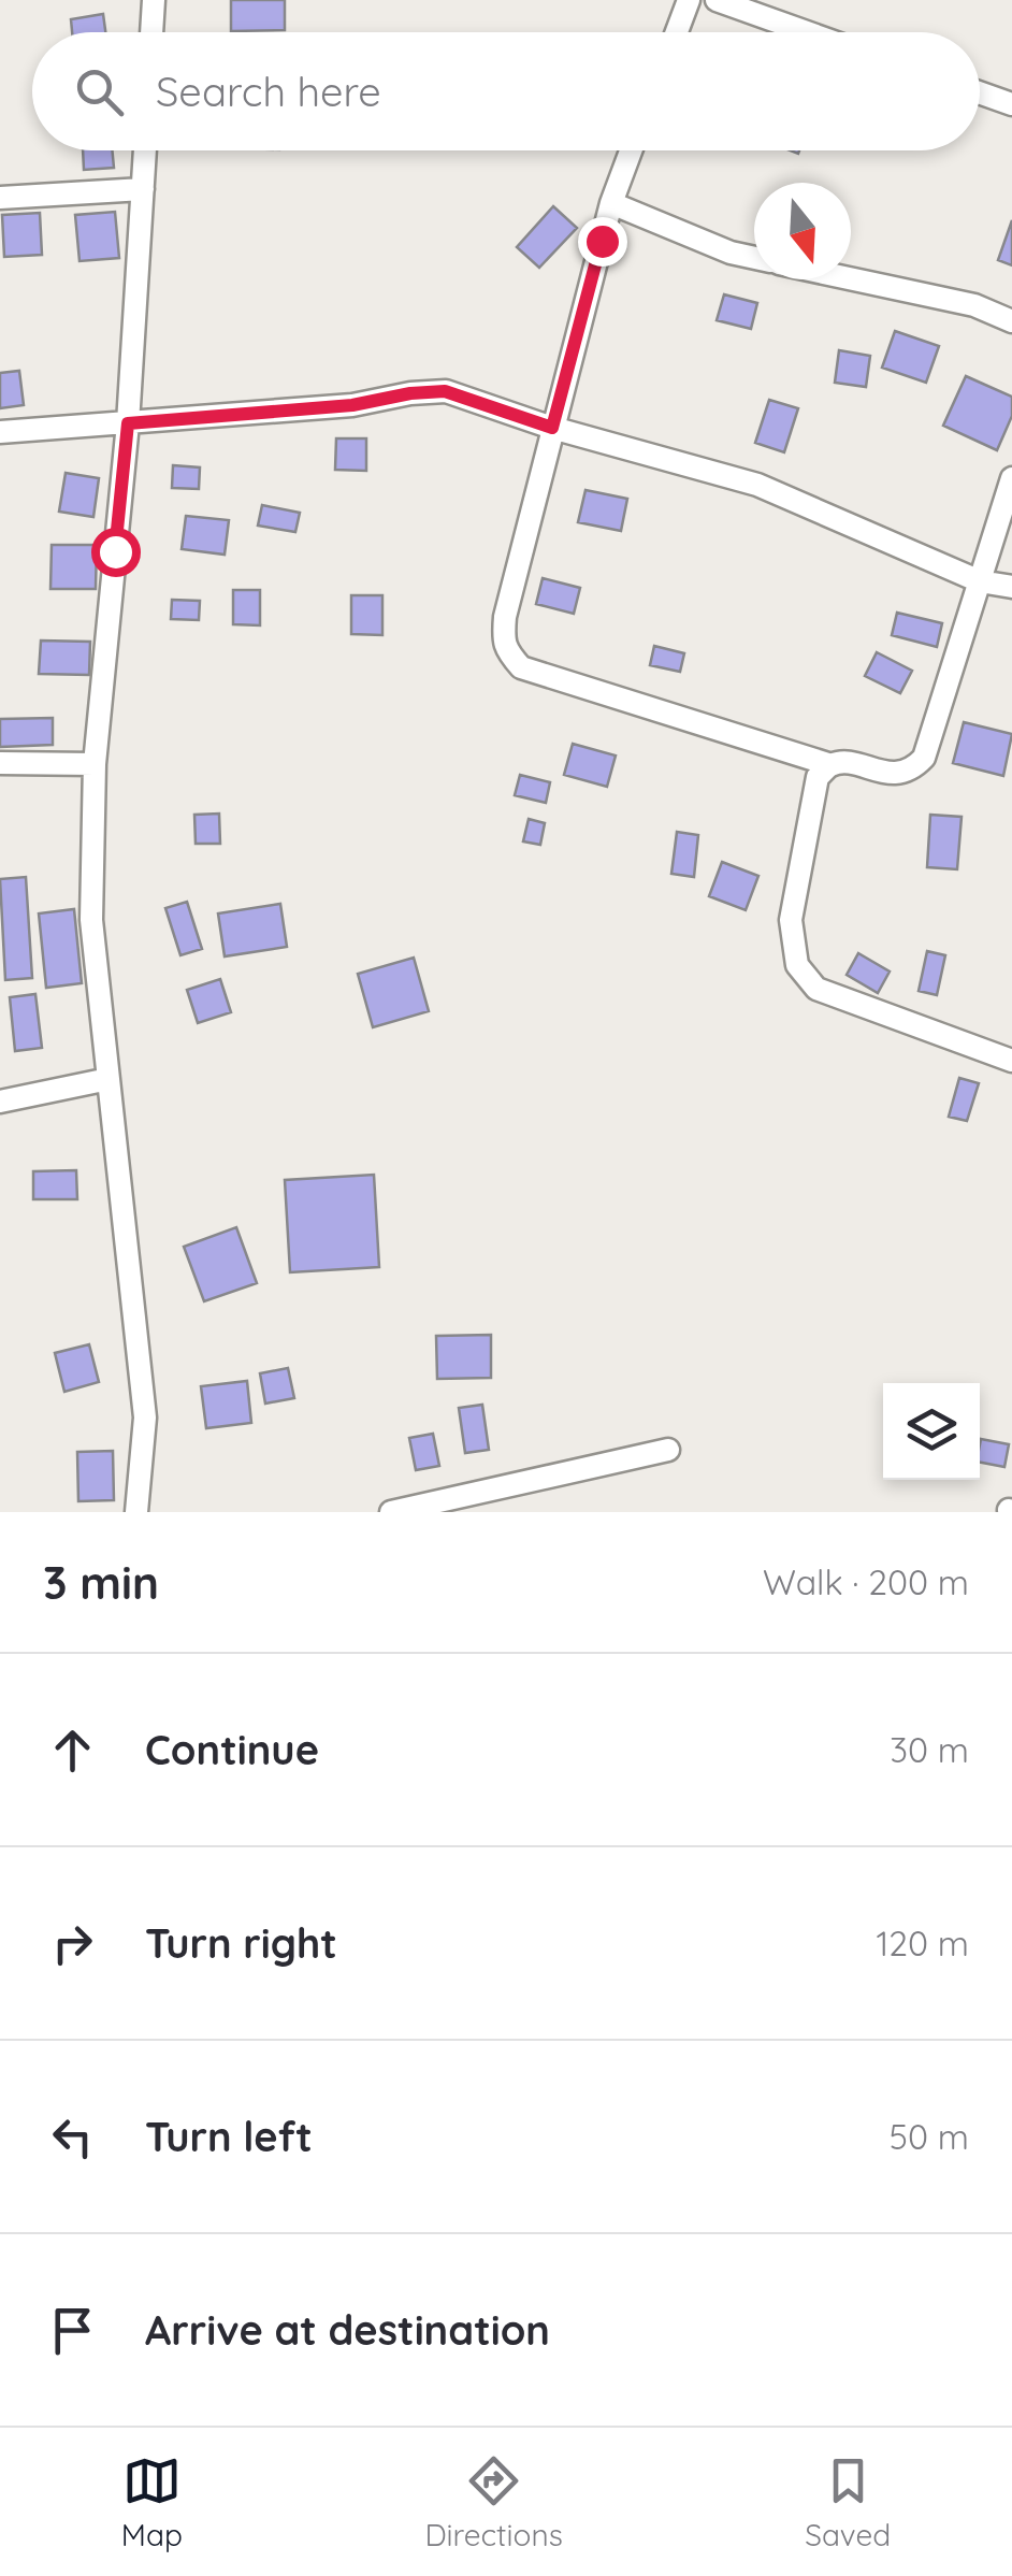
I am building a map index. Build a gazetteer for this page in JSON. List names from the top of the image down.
{
  "north": "bottom",
  "page": {
    "search": "Search here",
    "heading": ["3 min", "Walk · 200 m"],
    "list": [
      ["Continue", "30 m"],
      ["Turn right", "120 m"],
      ["Turn left", "50 m"],
      "Arrive at destination"
    ],
    "nav": ["Map", "Directions", "Saved"]
  }
}
